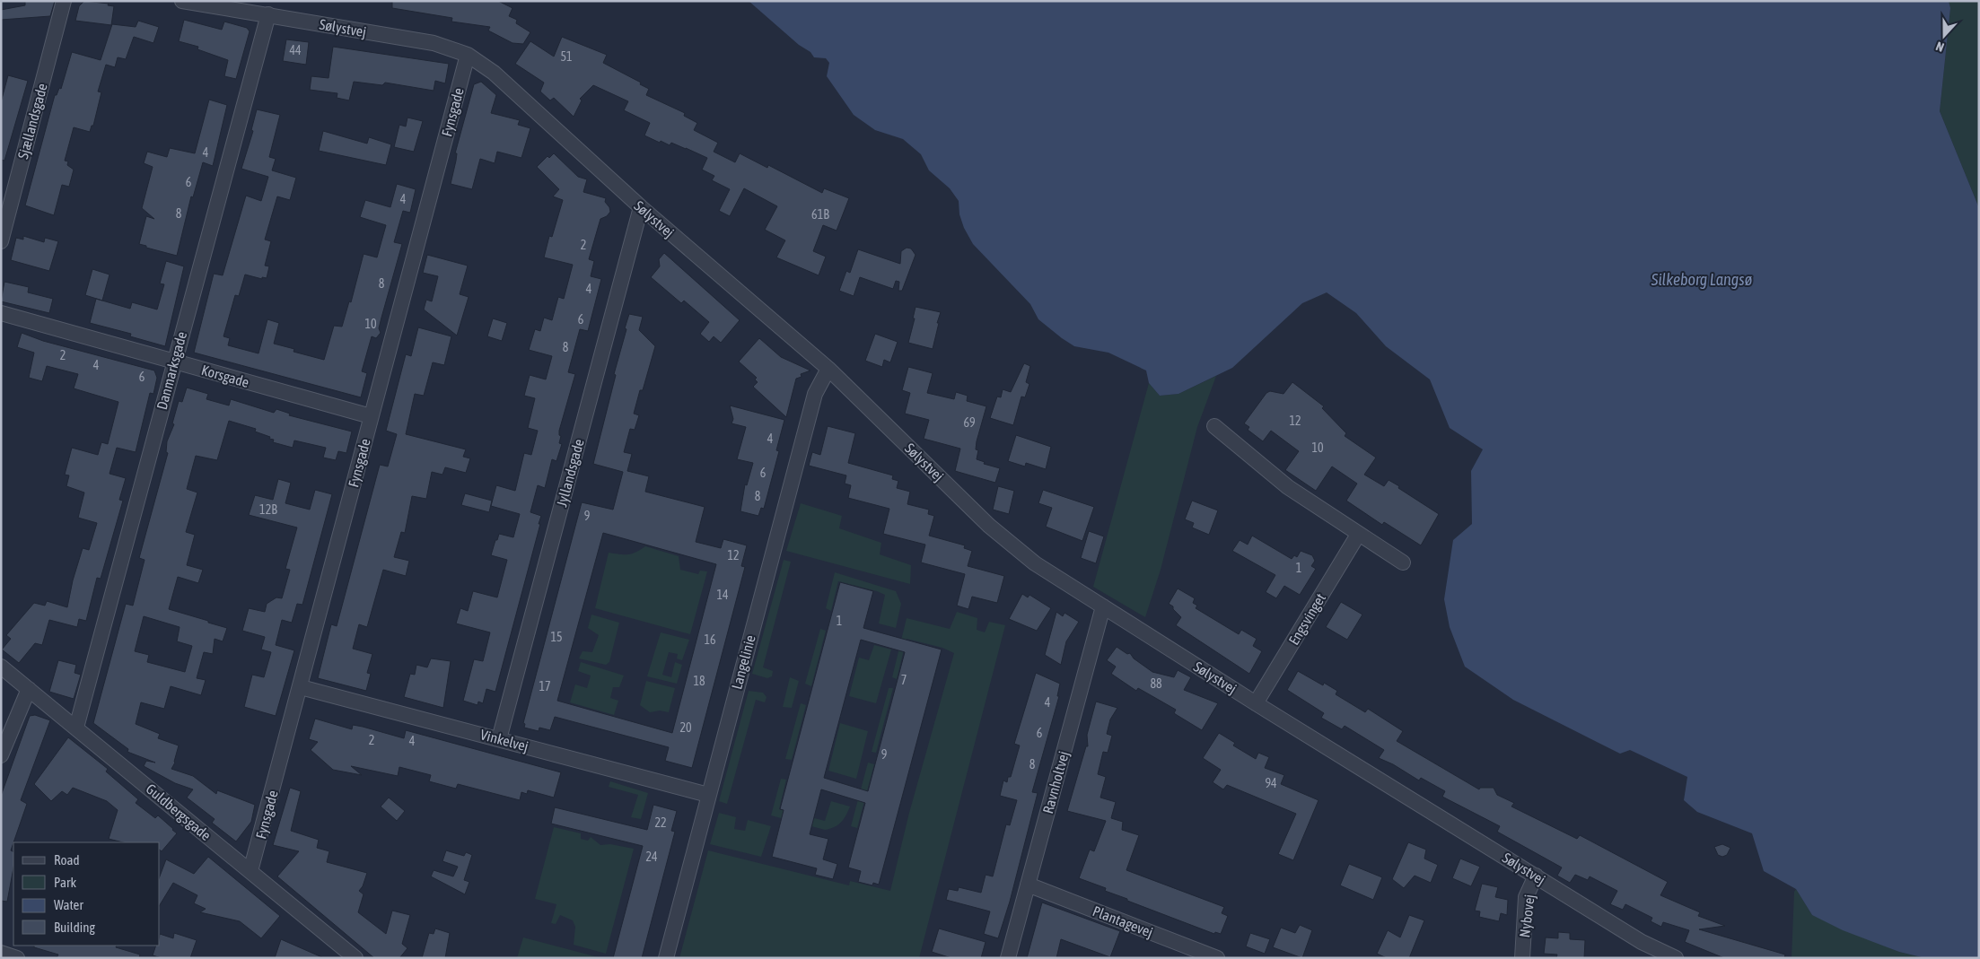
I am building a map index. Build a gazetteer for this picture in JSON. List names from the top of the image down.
{
  "streets": {
    "street": [
      "Sølystvej",
      "Fynsgade",
      "Sjællandsgade",
      "Danmarksgade",
      "Korsgade",
      "Jyllandsgade",
      "Engsvinget",
      "Langelinie",
      "Vinkelvej",
      "Ravnholtvej",
      "Guldbergsgade",
      "Nybovej",
      "Plantagevej"
    ]
  },
  "crossings": [
    ["Sølystvej", "Fynsgade"],
    ["Sølystvej", "Danmarksgade"],
    ["Sølystvej", "Jyllandsgade"],
    ["Sølystvej", "Engsvinget"],
    ["Sølystvej", "Langelinie"],
    ["Sølystvej", "Ravnholtvej"],
    ["Sølystvej", "Nybovej"],
    ["Fynsgade", "Korsgade"],
    ["Fynsgade", "Vinkelvej"],
    ["Fynsgade", "Guldbergsgade"],
    ["Danmarksgade", "Korsgade"],
    ["Danmarksgade", "Guldbergsgade"],
    ["Jyllandsgade", "Vinkelvej"],
    ["Langelinie", "Vinkelvej"],
    ["Ravnholtvej", "Plantagevej"]
  ],
  "water": ["Silkeborg Langsø"],
  "house_numbers": [
    "44",
    "51",
    "4",
    "6",
    "4",
    "8",
    "61B",
    "2",
    "8",
    "4",
    "6",
    "10",
    "8",
    "2",
    "4",
    "6",
    "12",
    "69",
    "4",
    "10",
    "6",
    "8",
    "12B",
    "9",
    "12",
    "1",
    "14",
    "1",
    "15",
    "16",
    "7",
    "18",
    "88",
    "17",
    "4",
    "20",
    "6",
    "2",
    "4",
    "9",
    "8",
    "94",
    "22",
    "24"
  ],
  "legend": [
    "Road",
    "Park",
    "Water",
    "Building"
  ],
  "north": "bottom"
}
